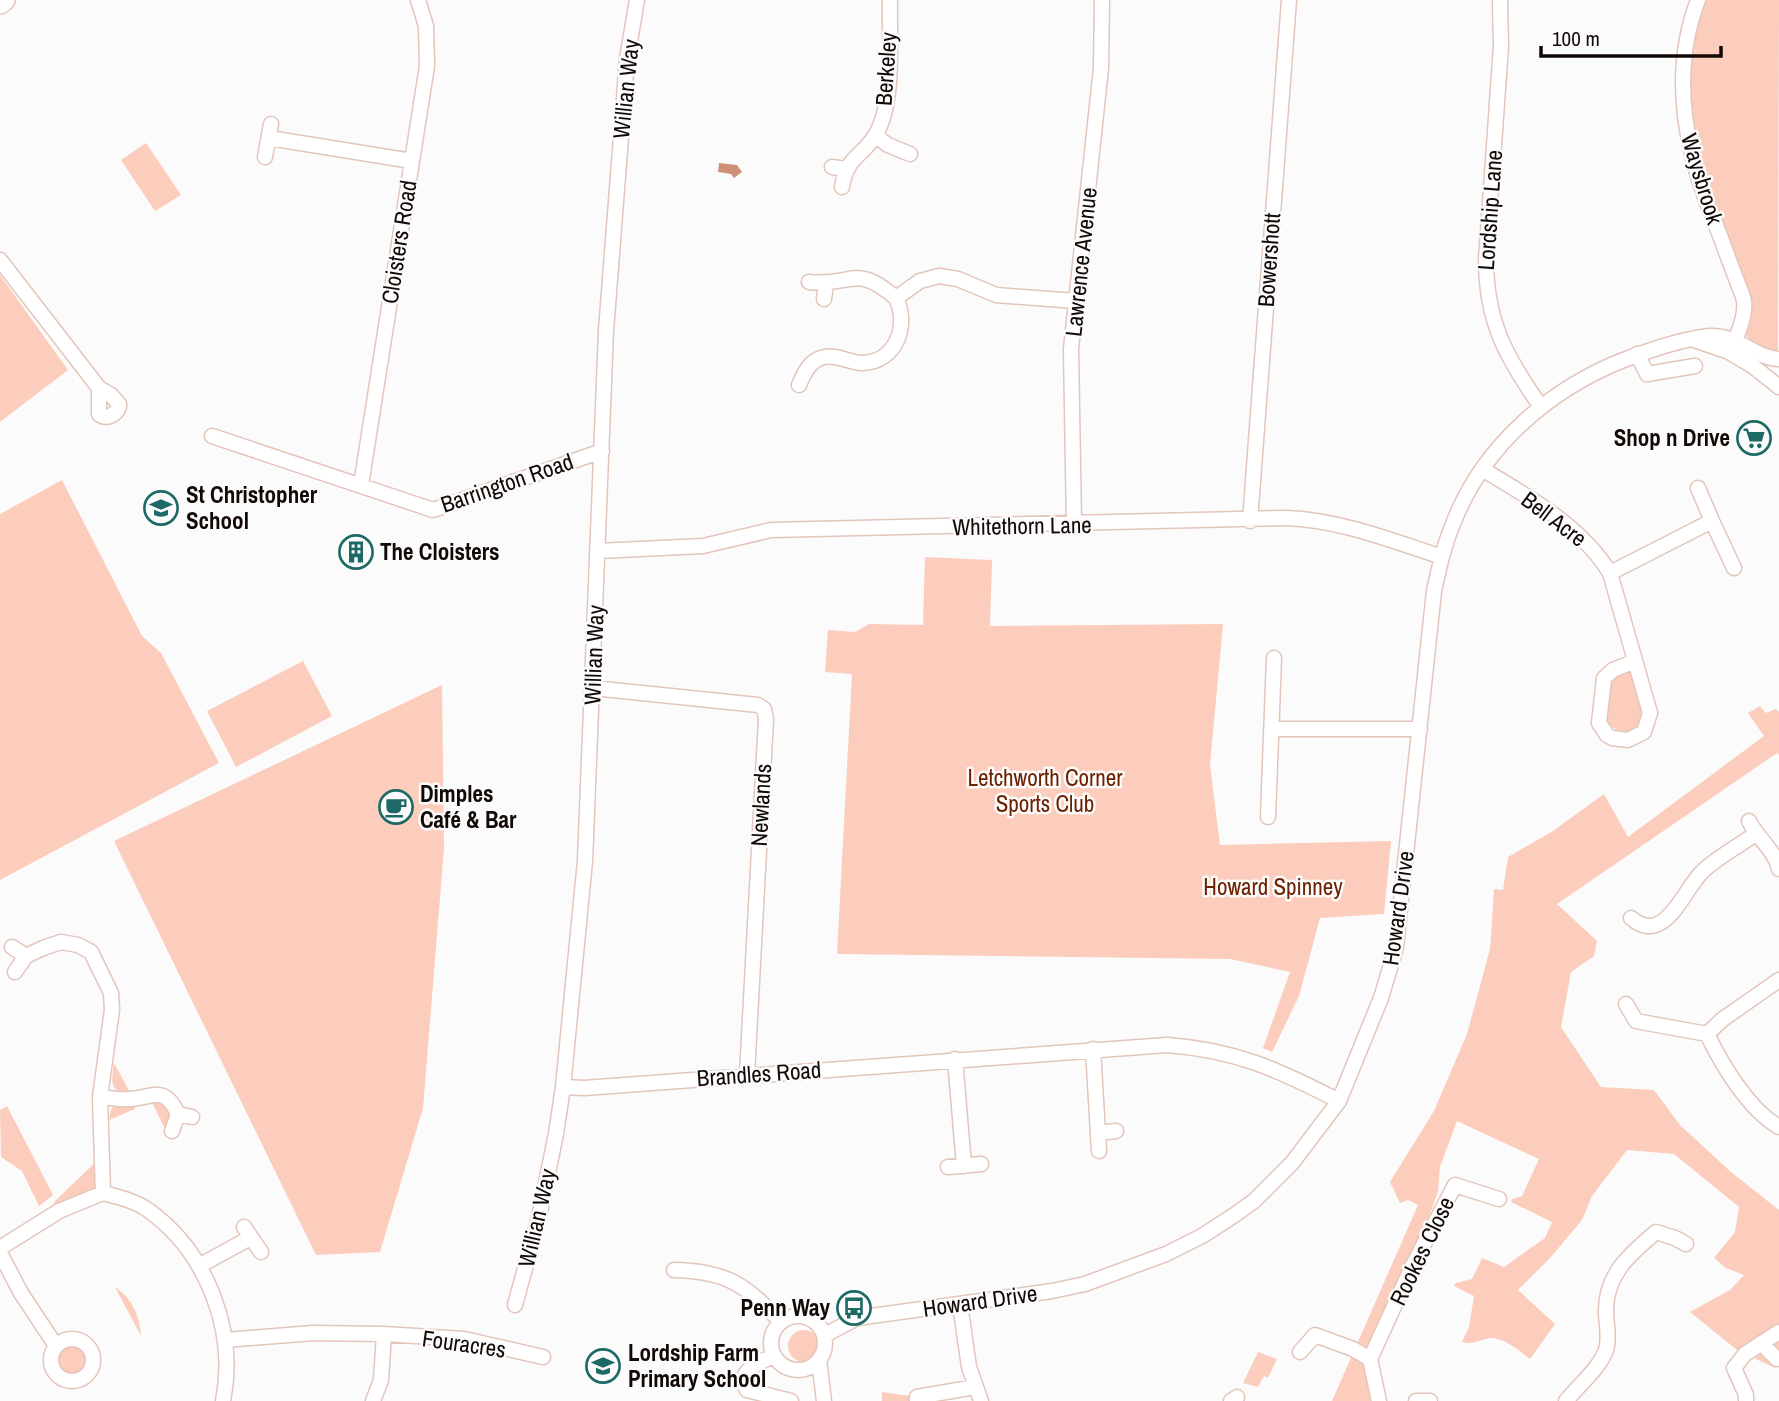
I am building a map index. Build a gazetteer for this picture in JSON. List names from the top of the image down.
{
  "streets": {
    "street": [
      "Berkeley",
      "Willian Way",
      "Waysbrook",
      "Lordship Lane",
      "Cloisters Road",
      "Bowershott",
      "Lawrence Avenue",
      "Barrington Road",
      "Bell Acre",
      "Whitethorn Lane",
      "Newlands",
      "Howard Drive",
      "Brandles Road",
      "Rookes Close",
      "Fouracres"
    ]
  },
  "crossings": [
    ["Willian Way", "Barrington Road"],
    ["Willian Way", "Whitethorn Lane"],
    ["Willian Way", "Newlands"],
    ["Willian Way", "Brandles Road"],
    ["Waysbrook", "Howard Drive"],
    ["Lordship Lane", "Howard Drive"],
    ["Cloisters Road", "Barrington Road"],
    ["Bowershott", "Whitethorn Lane"],
    ["Lawrence Avenue", "Whitethorn Lane"],
    ["Bell Acre", "Howard Drive"],
    ["Whitethorn Lane", "Howard Drive"],
    ["Newlands", "Brandles Road"],
    ["Howard Drive", "Brandles Road"]
  ],
  "parks": ["Letchworth Corner Sports Club", "Howard Spinney"],
  "places": {
    "supermarket": ["Shop n Drive"],
    "school or university": ["St Christopher School", "Lordship Farm Primary School"],
    "building": ["The Cloisters"],
    "cafe": ["Dimples Café & Bar"],
    "bus stop": ["Penn Way"]
  },
  "scale_bar": "100 m"
}
